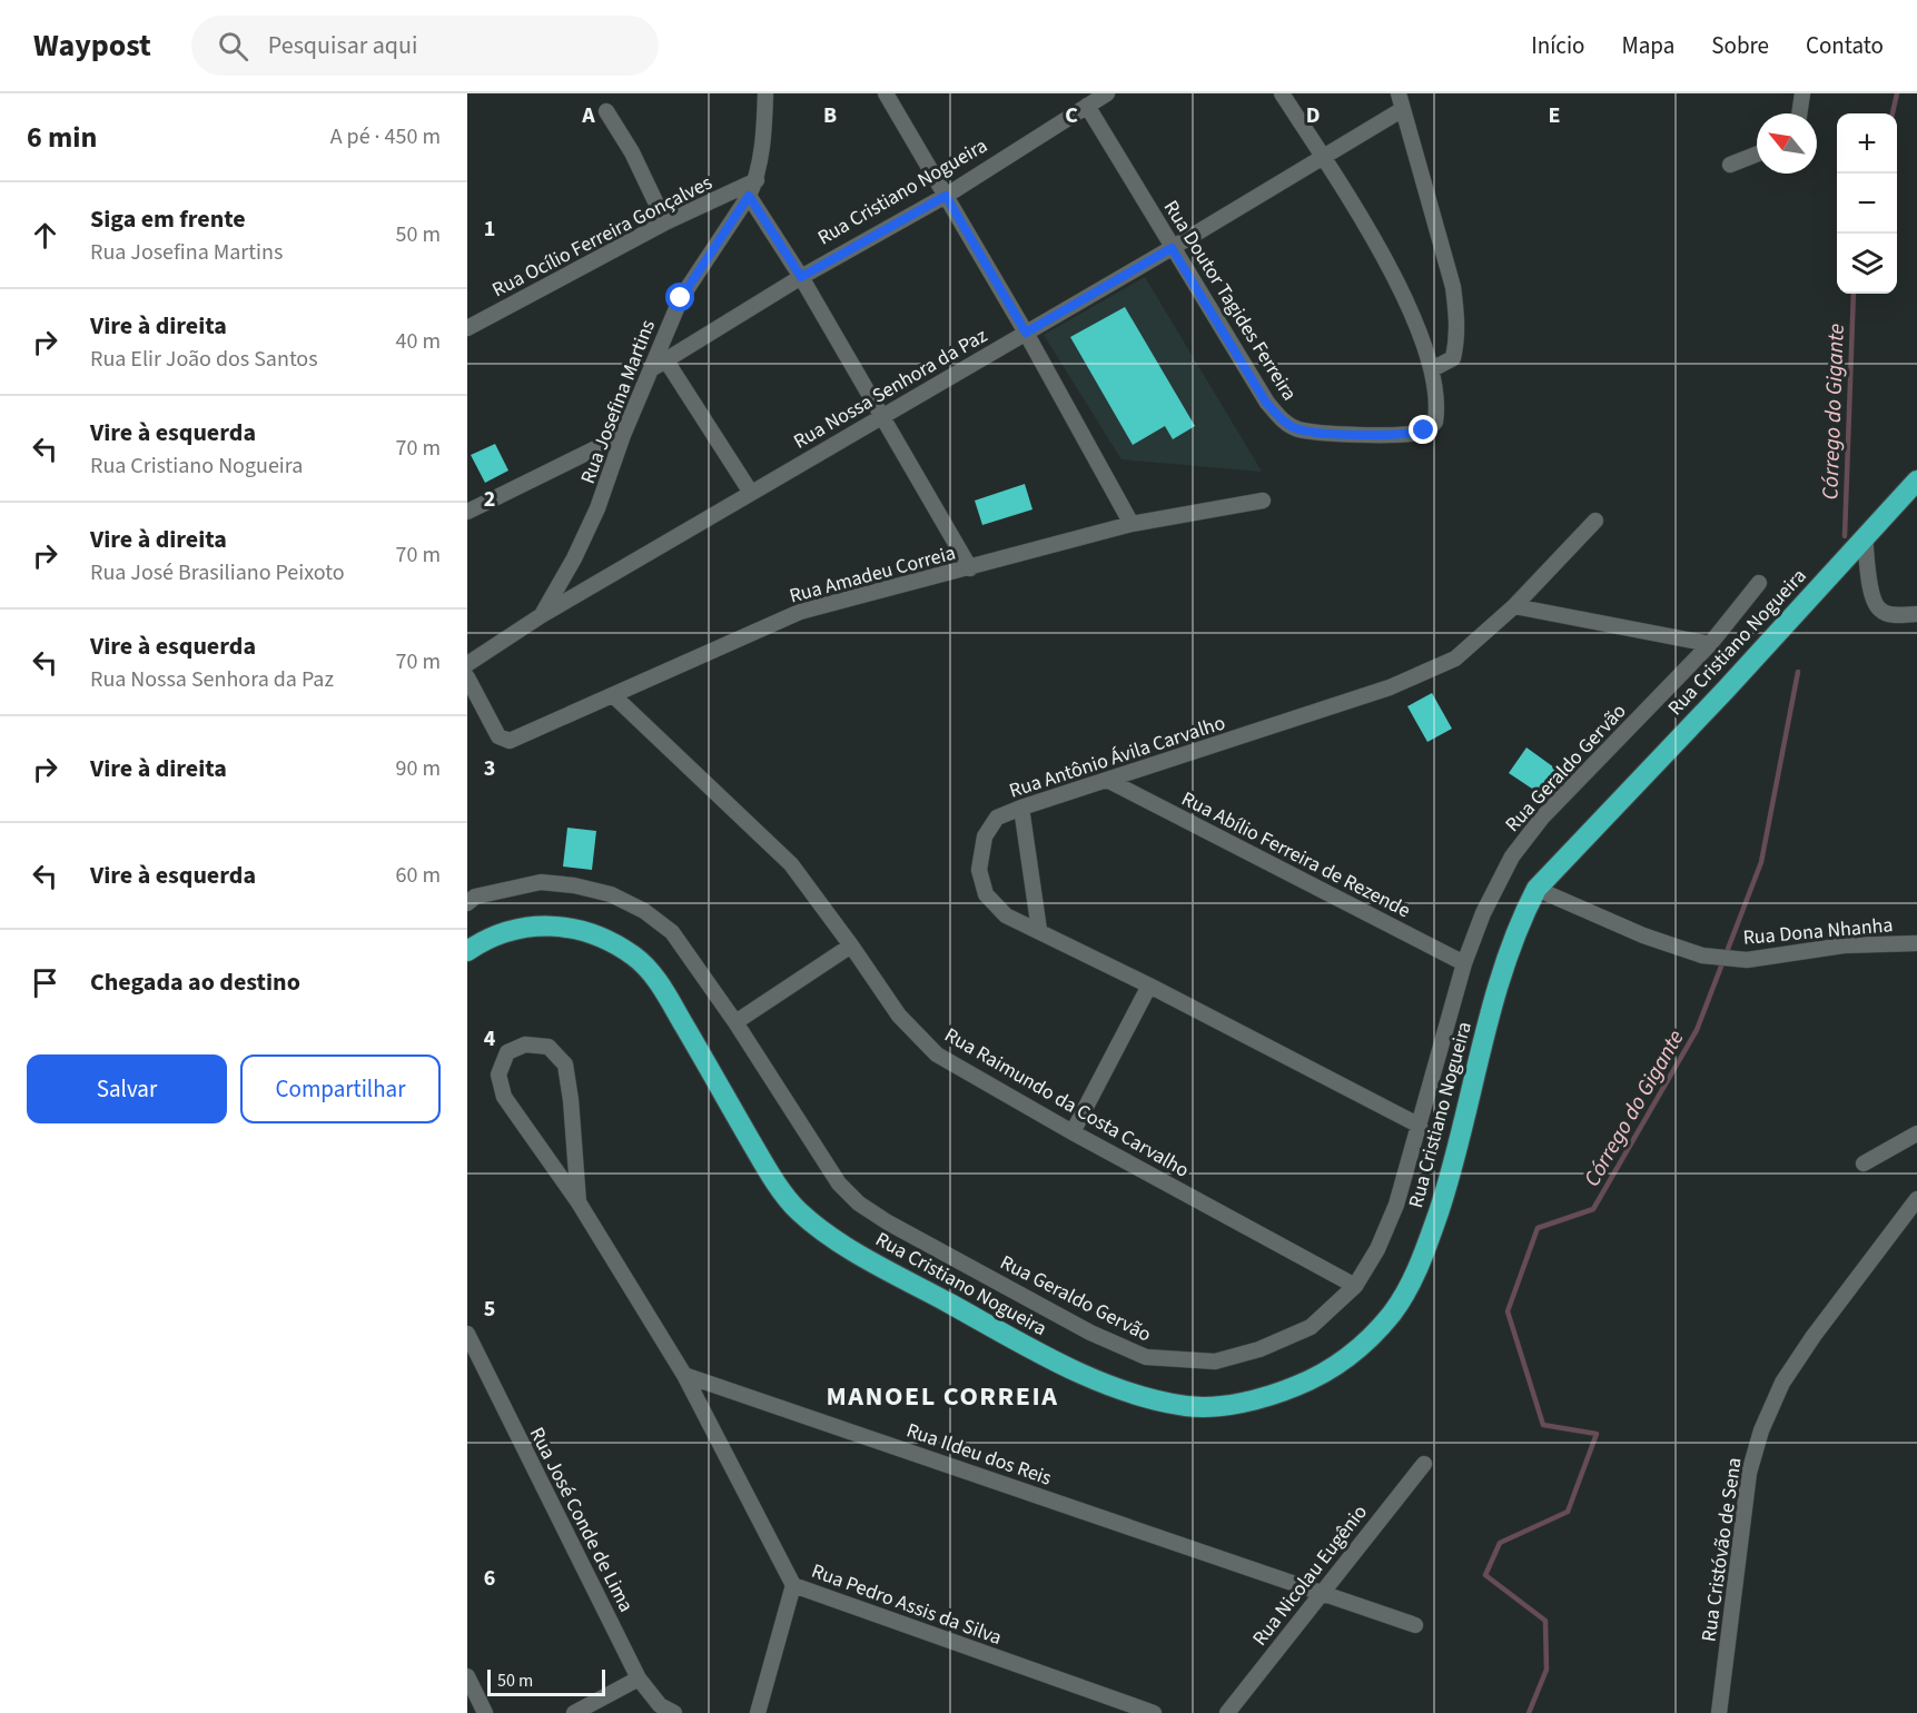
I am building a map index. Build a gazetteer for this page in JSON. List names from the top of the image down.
{
  "streets": {
    "highway": ["Rua Cristiano Nogueira"],
    "street": [
      "Rua Ocílio Ferreira Gonçalves",
      "Rua Doutor Tagides Ferreira",
      "Rua Nossa Senhora da Paz",
      "Rua Josefina Martins",
      "Rua Amadeu Correia",
      "Rua Antônio Ávila Carvalho",
      "Rua Geraldo Gervão",
      "Rua Abílio Ferreira de Rezende",
      "Rua Dona Nhanha",
      "Rua Raimundo da Costa Carvalho",
      "Rua Ildeu dos Reis",
      "Rua José Conde de Lima",
      "Rua Cristóvão de Sena",
      "Rua Nicolau Eugênio",
      "Rua Pedro Assis da Silva"
    ]
  },
  "crossings": [
    ["Rua Cristiano Nogueira", "Rua Doutor Tagides Ferreira"],
    ["Rua Cristiano Nogueira", "Rua Josefina Martins"],
    ["Rua Cristiano Nogueira", "Rua Dona Nhanha"],
    ["Rua Ocílio Ferreira Gonçalves", "Rua Josefina Martins"],
    ["Rua Doutor Tagides Ferreira", "Rua Nossa Senhora da Paz"],
    ["Rua Nossa Senhora da Paz", "Rua Josefina Martins"],
    ["Rua Amadeu Correia", "Rua Raimundo da Costa Carvalho"],
    ["Rua Antônio Ávila Carvalho", "Rua Geraldo Gervão"],
    ["Rua Antônio Ávila Carvalho", "Rua Abílio Ferreira de Rezende"],
    ["Rua Geraldo Gervão", "Rua Abílio Ferreira de Rezende"],
    ["Rua Geraldo Gervão", "Rua Raimundo da Costa Carvalho"],
    ["Rua Ildeu dos Reis", "Rua Nicolau Eugênio"],
    ["Rua Ildeu dos Reis", "Rua Pedro Assis da Silva"]
  ],
  "districts": ["MANOEL CORREIA"],
  "water": ["Córrego do Gigante"],
  "scale_bar": "50 m",
  "north": "top left",
  "page": {
    "header": "Waypost",
    "search": "Pesquisar aqui",
    "nav": [
      "Início",
      "Mapa",
      "Sobre",
      "Contato"
    ],
    "heading": ["6 min", "A pé · 450 m"],
    "map_buttons": ["+", "−"],
    "list": [
      ["Siga em frente", "Rua Josefina Martins", "50 m"],
      ["Vire à direita", "Rua Elir João dos Santos", "40 m"],
      ["Vire à esquerda", "Rua Cristiano Nogueira", "70 m"],
      ["Vire à direita", "Rua José Brasiliano Peixoto", "70 m"],
      ["Vire à esquerda", "Rua Nossa Senhora da Paz", "70 m"],
      ["Vire à direita", "90 m"],
      ["Vire à esquerda", "60 m"],
      "Chegada ao destino"
    ],
    "buttons": ["Salvar", "Compartilhar"],
    "scale": "50 m"
  },
  "grid": {
    "columns": [
      "A",
      "B",
      "C",
      "D",
      "E"
    ],
    "rows": [
      "1",
      "2",
      "3",
      "4",
      "5",
      "6"
    ]
  }
}
